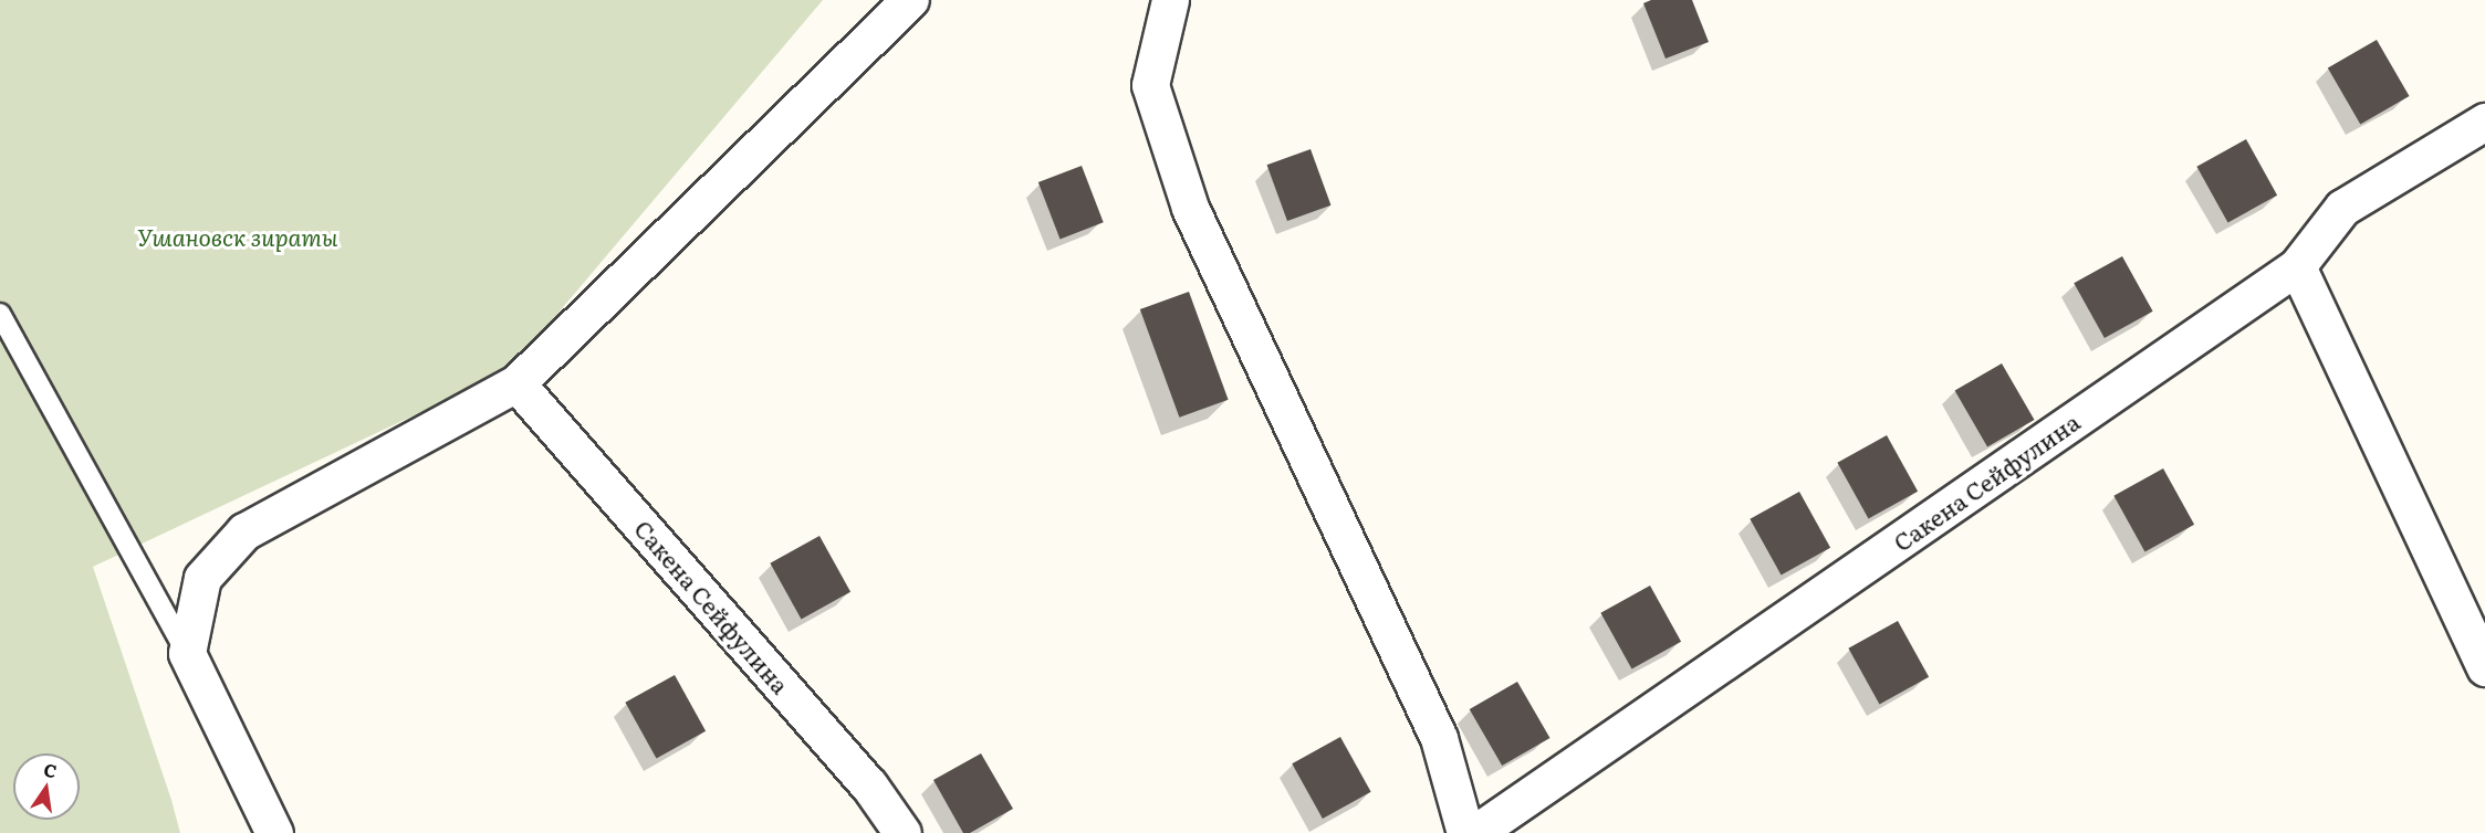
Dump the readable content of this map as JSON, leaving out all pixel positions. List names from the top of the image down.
{
  "streets": {
    "street": ["Сакена Сейфулина"]
  },
  "parks": ["Ушановск зираты"],
  "north": "top"
}
